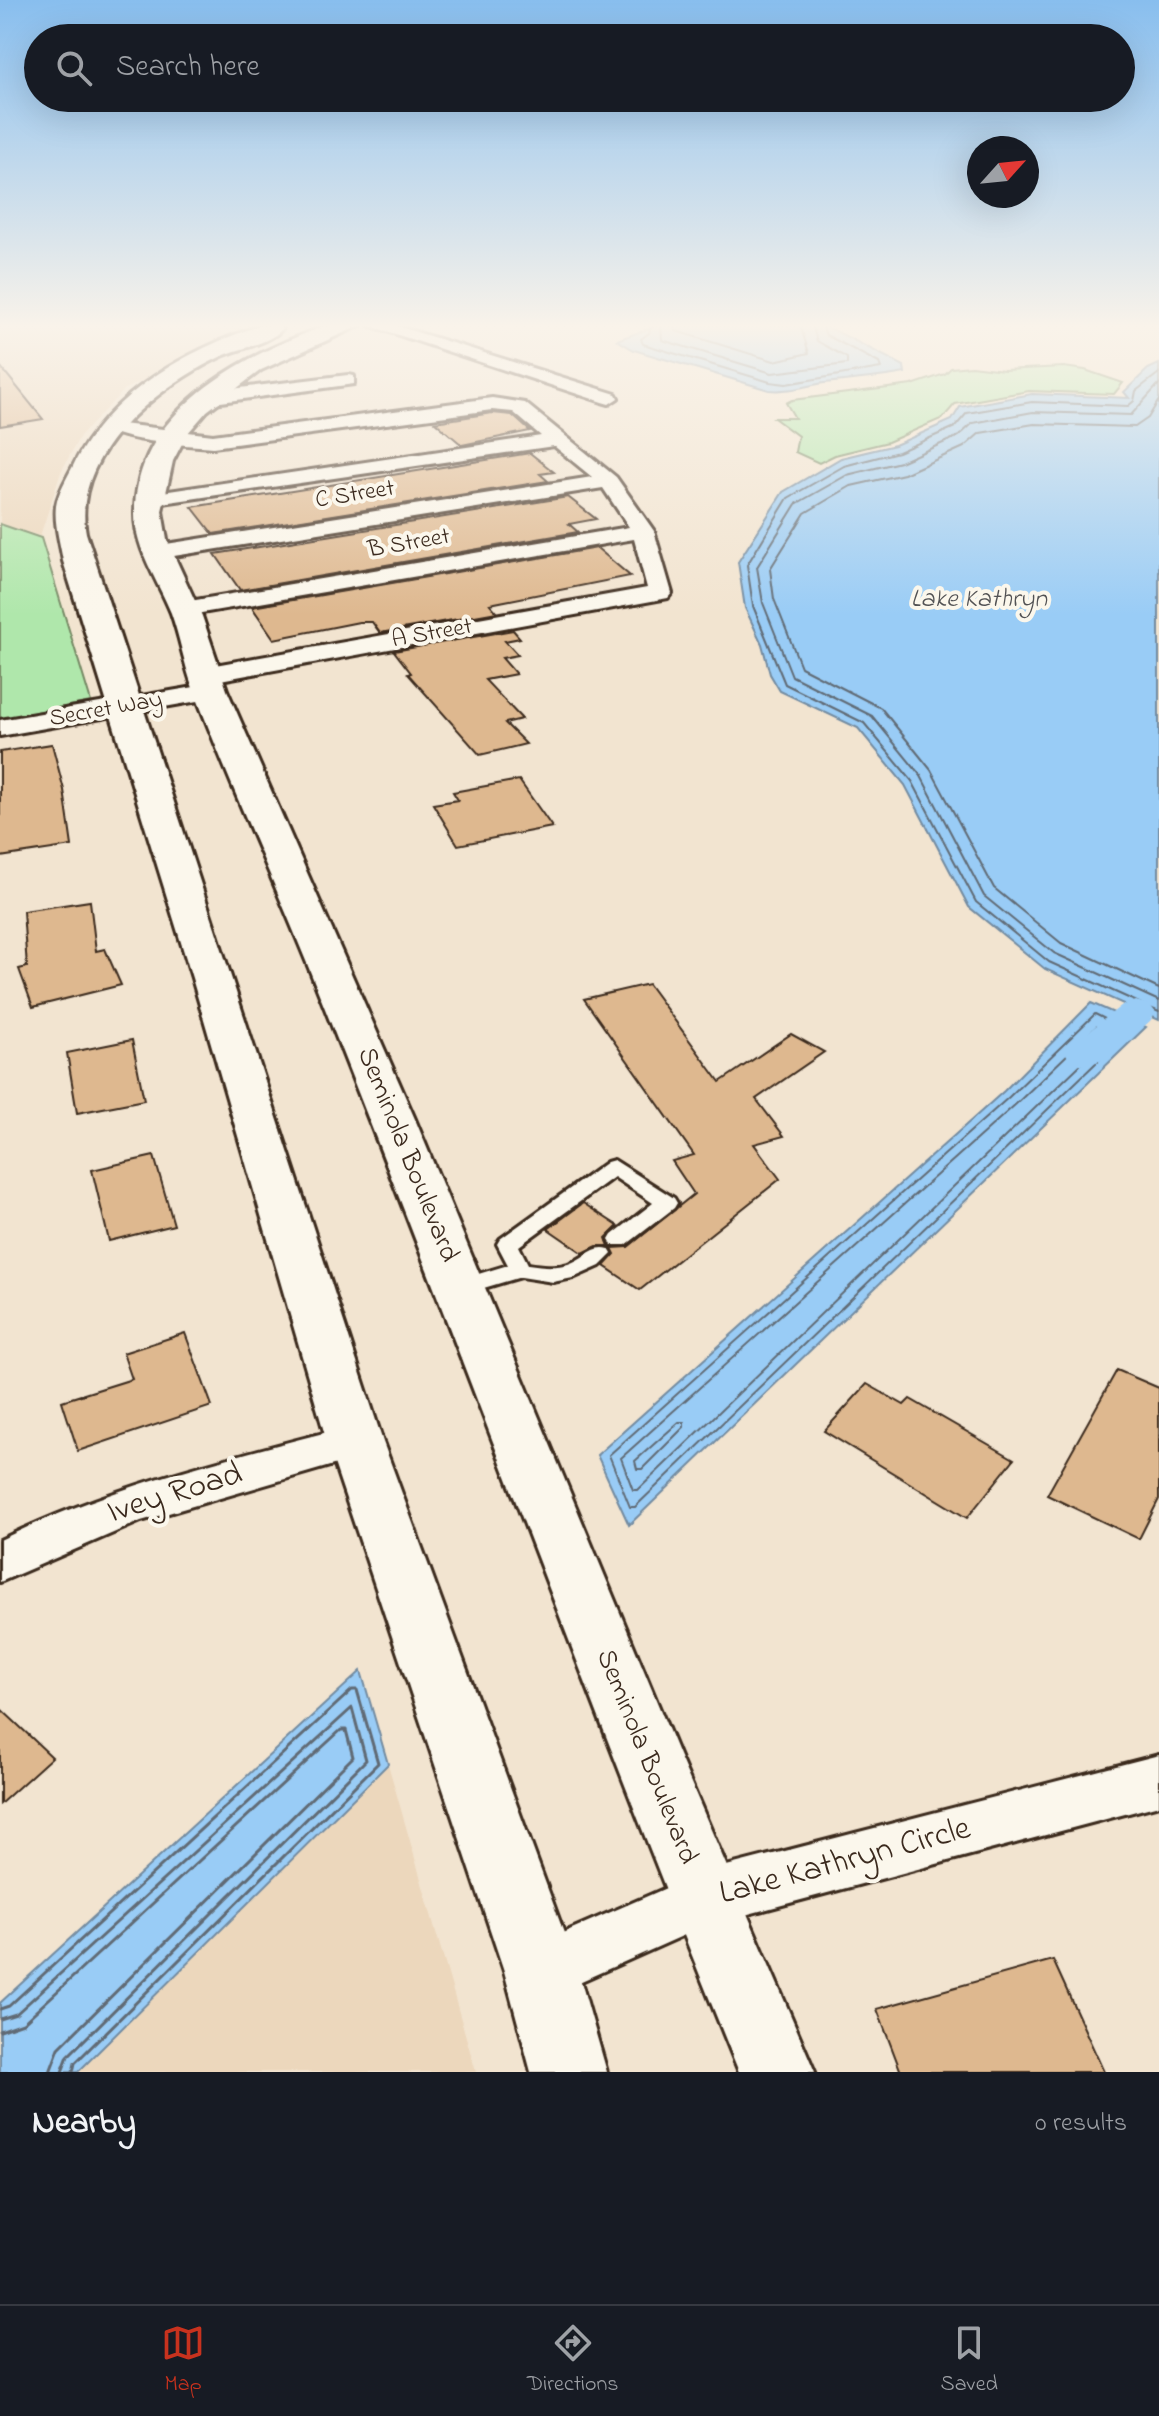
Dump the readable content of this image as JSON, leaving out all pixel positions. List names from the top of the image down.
{
  "streets": {
    "main road": ["Seminola Boulevard"],
    "street": [
      "C Street",
      "B Street",
      "A Street",
      "Secret Way",
      "Ivey Road",
      "Lake Kathryn Circle"
    ]
  },
  "crossings": [
    ["C Street", "Seminola Boulevard"],
    ["B Street", "A Street"],
    ["B Street", "Seminola Boulevard"],
    ["A Street", "Secret Way"],
    ["A Street", "Seminola Boulevard"],
    ["Secret Way", "Seminola Boulevard"],
    ["Seminola Boulevard", "Lake Kathryn Circle"]
  ],
  "water": ["Lake Kathryn"],
  "north": "top right",
  "page": {
    "search": "Search here",
    "heading": ["Nearby", "0 results"],
    "nav": ["Map", "Directions", "Saved"]
  }
}
